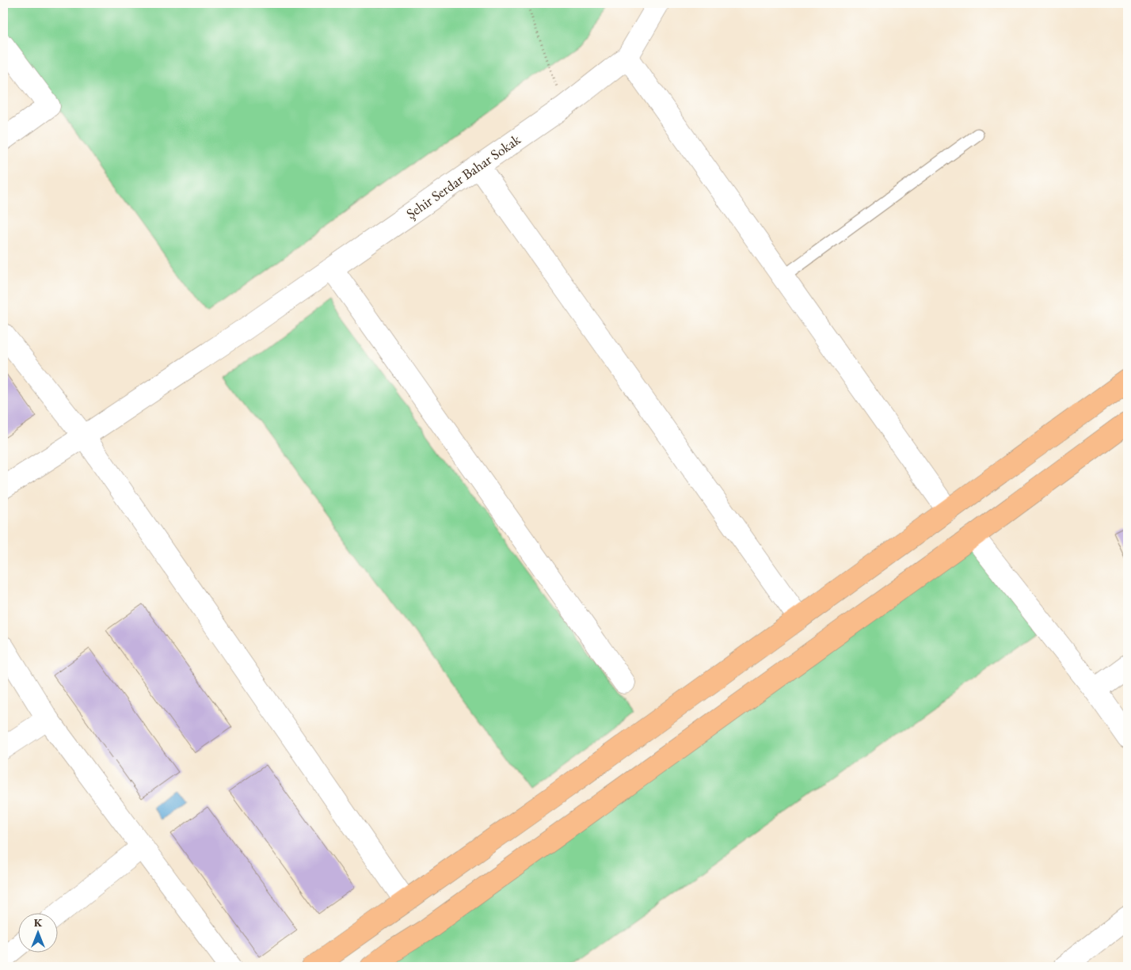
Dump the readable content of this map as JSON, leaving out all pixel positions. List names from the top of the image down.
{
  "streets": {
    "street": ["Şehir Serdar Bahar Sokak"]
  },
  "north": "top"
}
